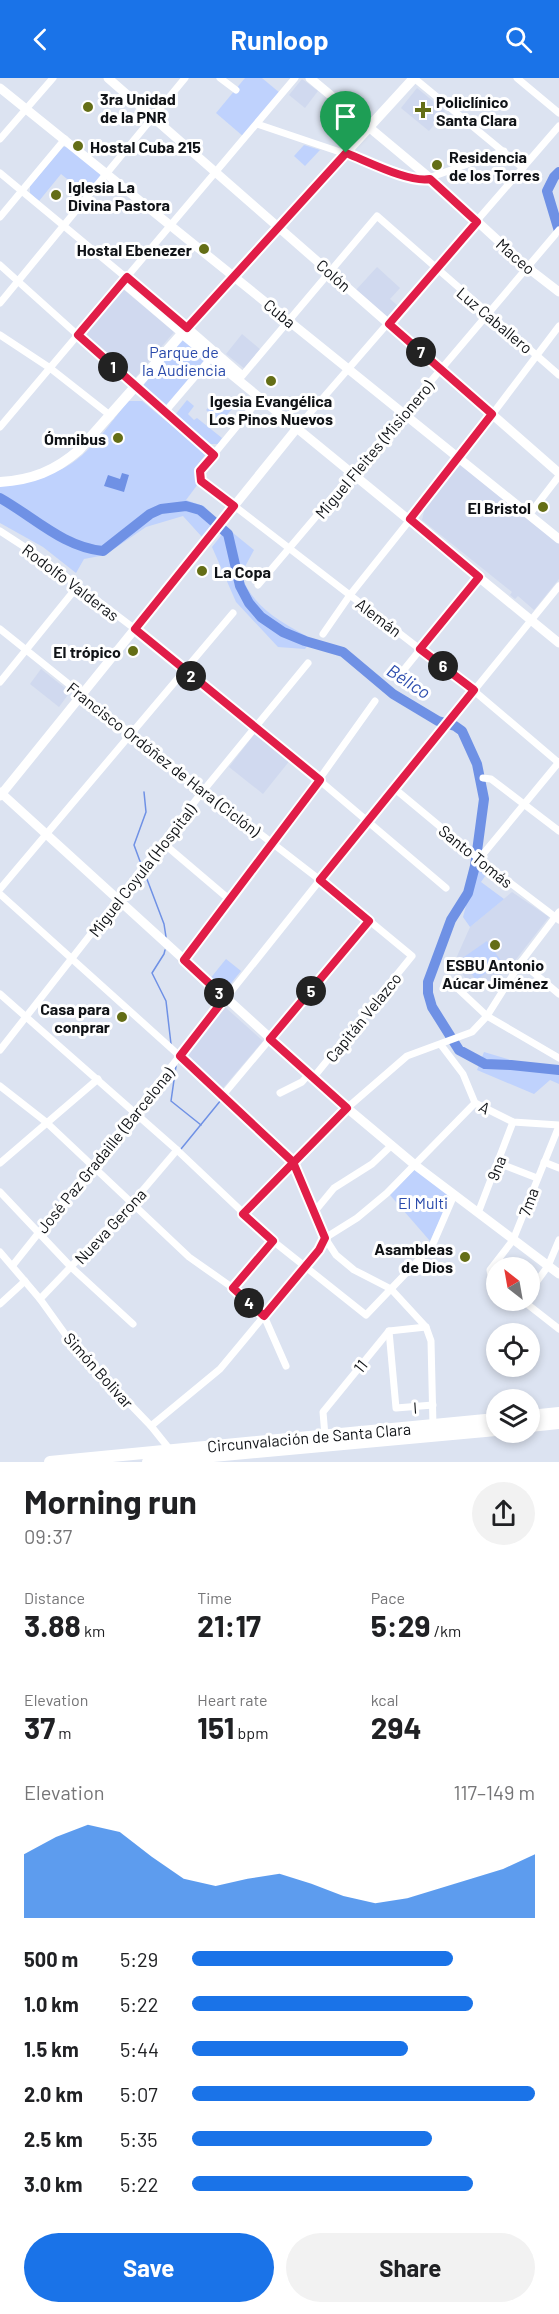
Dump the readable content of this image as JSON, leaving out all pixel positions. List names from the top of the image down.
{
  "streets": {
    "highway": ["Circunvalación de Santa Clara"],
    "street": [
      "Maceo",
      "Colón",
      "Cuba",
      "Luz Caballero",
      "Miguel Fleites (Misionero)",
      "Rodolfo Valderas",
      "Alemán",
      "Francisco Ordóñez de Hara (Ciclón)",
      "Santo Tomás",
      "Miguel Coyula (Hospital)",
      "Capitán Velazco",
      "A",
      "José Paz Gradaille (Barcelona)",
      "9na",
      "7ma",
      "Nueva Gerona",
      "11",
      "Simón Bolivar",
      "I"
    ]
  },
  "crossings": [
    ["Maceo", "Miguel Fleites (Misionero)"],
    ["Colón", "Luz Caballero"],
    ["Colón", "Miguel Fleites (Misionero)"],
    ["Cuba", "Miguel Fleites (Misionero)"],
    ["Luz Caballero", "Miguel Fleites (Misionero)"],
    ["Miguel Fleites (Misionero)", "Alemán"],
    ["Rodolfo Valderas", "Miguel Coyula (Hospital)"],
    ["Rodolfo Valderas", "José Paz Gradaille (Barcelona)"],
    ["Alemán", "José Paz Gradaille (Barcelona)"],
    ["Francisco Ordóñez de Hara (Ciclón)", "Miguel Coyula (Hospital)"],
    ["Francisco Ordóñez de Hara (Ciclón)", "Capitán Velazco"],
    ["Francisco Ordóñez de Hara (Ciclón)", "José Paz Gradaille (Barcelona)"],
    ["Santo Tomás", "José Paz Gradaille (Barcelona)"],
    ["A", "9na"],
    ["A", "7ma"],
    ["José Paz Gradaille (Barcelona)", "Simón Bolivar"],
    ["Nueva Gerona", "Simón Bolivar"],
    ["11", "I"],
    ["11", "Circunvalación de Santa Clara"],
    ["Simón Bolivar", "Circunvalación de Santa Clara"]
  ],
  "water": ["Bélico"],
  "parks": ["Parque de la Audiencia", "El Multi"],
  "places": {
    "other": [
      "3ra Unidad de la PNR",
      "Hostal Cuba 215",
      "Residencia de los Torres",
      "Iglesia La Divina Pastora",
      "Hostal Ebenezer",
      "Igesia Evangélica Los Pinos Nuevos",
      "Ómnibus",
      "El Bristol",
      "La Copa",
      "El trópico",
      "ESBU Antonio Aúcar Jiménez",
      "Casa para conprar",
      "Asambleas de Dios"
    ],
    "health": ["Policlínico Santa Clara"]
  },
  "north": "top left",
  "page": {
    "header": "Runloop",
    "pins": [
      "7",
      "1",
      "6",
      "2",
      "5",
      "3",
      "4"
    ],
    "heading": ["Morning run", "09:37"],
    "stats": [
      ["Distance", "3.88 km"],
      ["Time", "21:17"],
      ["Pace", "5:29 /km"],
      ["Elevation", "37 m"],
      ["Heart rate", "151 bpm"],
      ["kcal", "294"]
    ],
    "chart": ["Elevation", "117–149 m"],
    "list": [
      {
        "name": "500 m",
        "note": "5:29"
      },
      {
        "name": "1.0 km",
        "note": "5:22"
      },
      {
        "name": "1.5 km",
        "note": "5:44"
      },
      {
        "name": "2.0 km",
        "note": "5:07"
      },
      {
        "name": "2.5 km",
        "note": "5:35"
      },
      {
        "name": "3.0 km",
        "note": "5:22"
      }
    ],
    "buttons": ["Save", "Share"]
  }
}
